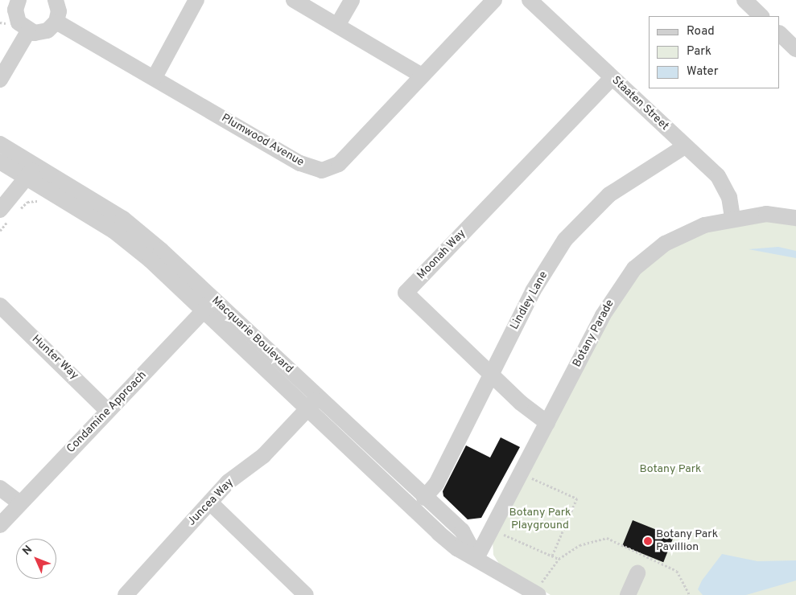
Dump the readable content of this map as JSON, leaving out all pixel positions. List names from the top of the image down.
{
  "streets": {
    "street": [
      "Staaten Street",
      "Plumwood Avenue",
      "Moonah Way",
      "Lindley Lane",
      "Botany Parade",
      "Macquarie Boulevard",
      "Hunter Way",
      "Condamine Approach",
      "Juncea Way"
    ]
  },
  "crossings": [
    ["Staaten Street", "Moonah Way"],
    ["Staaten Street", "Lindley Lane"],
    ["Staaten Street", "Botany Parade"],
    ["Moonah Way", "Lindley Lane"],
    ["Moonah Way", "Botany Parade"],
    ["Lindley Lane", "Macquarie Boulevard"],
    ["Botany Parade", "Macquarie Boulevard"],
    ["Macquarie Boulevard", "Condamine Approach"],
    ["Macquarie Boulevard", "Juncea Way"],
    ["Hunter Way", "Condamine Approach"]
  ],
  "parks": ["Botany Park", "Botany Park Playground"],
  "places": ["Botany Park Pavillion"],
  "legend": ["Road", "Park", "Water"],
  "north": "top left"
}
